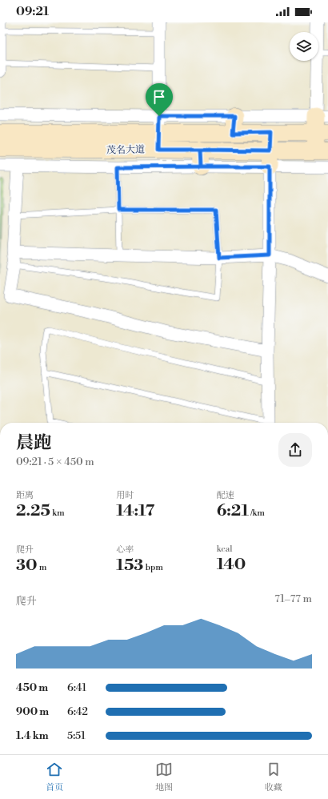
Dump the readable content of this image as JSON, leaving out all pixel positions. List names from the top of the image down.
{
  "streets": {
    "main road": ["茂名大道"]
  },
  "page": {
    "status": "09:21",
    "heading": ["晨跑", "09:21 · 5 × 450 m"],
    "stats": [
      ["距离", "2.25 km"],
      ["用时", "14:17"],
      ["配速", "6:21 /km"],
      ["爬升", "30 m"],
      ["心率", "153 bpm"],
      ["kcal", "140"]
    ],
    "chart": ["爬升", "71–77 m"],
    "list": [
      {
        "name": "450 m",
        "note": "6:41"
      },
      {
        "name": "900 m",
        "note": "6:42"
      },
      {
        "name": "1.4 km",
        "note": "5:51"
      }
    ],
    "tabs": ["首页", "地图", "收藏"]
  }
}
